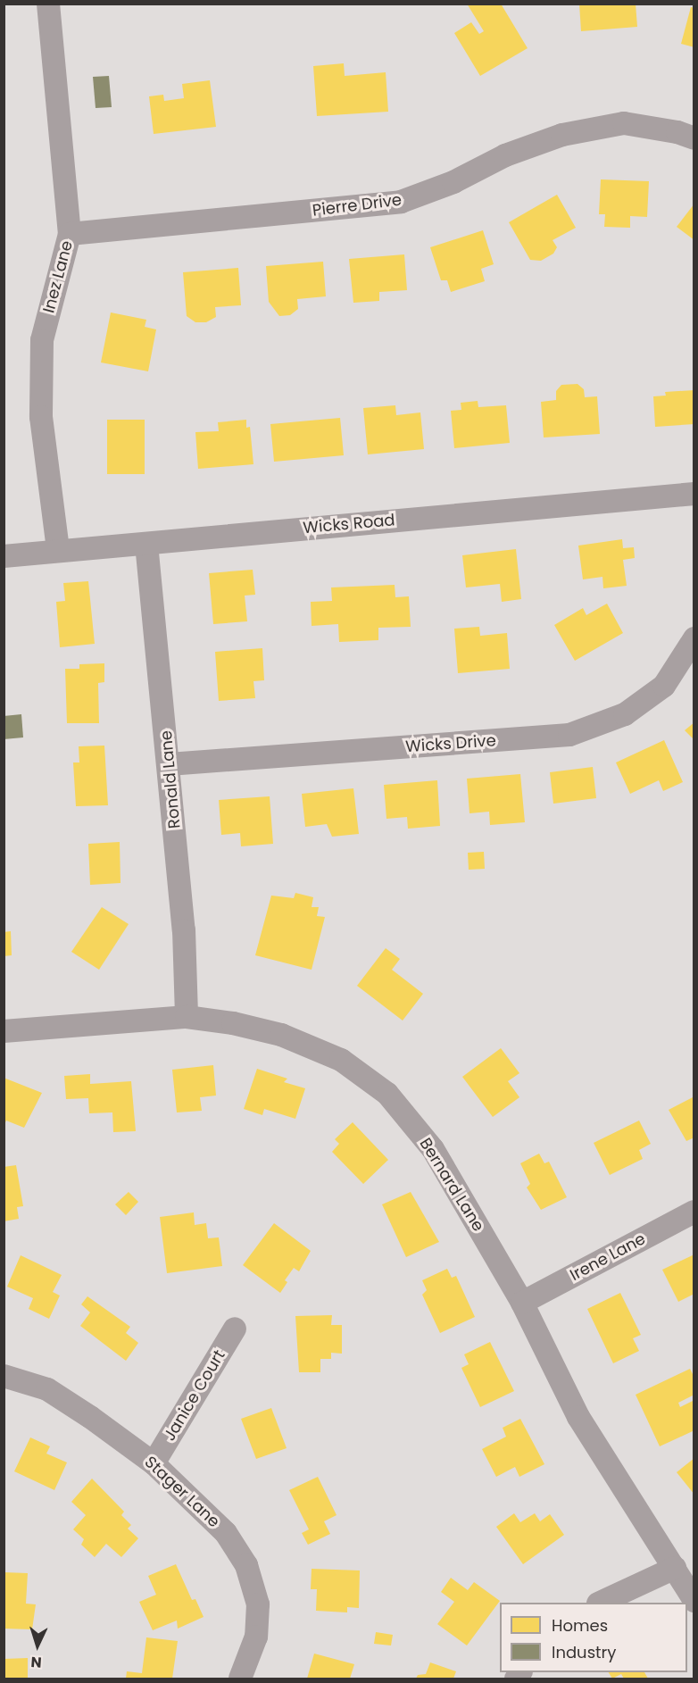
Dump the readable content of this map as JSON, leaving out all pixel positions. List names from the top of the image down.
{
  "streets": {
    "street": [
      "Pierre Drive",
      "Inez Lane",
      "Wicks Road",
      "Wicks Drive",
      "Ronald Lane",
      "Bernard Lane",
      "Irene Lane",
      "Janice Court",
      "Stager Lane"
    ]
  },
  "crossings": [
    ["Pierre Drive", "Inez Lane"],
    ["Inez Lane", "Wicks Road"],
    ["Wicks Road", "Ronald Lane"],
    ["Wicks Drive", "Ronald Lane"],
    ["Ronald Lane", "Bernard Lane"],
    ["Bernard Lane", "Irene Lane"],
    ["Janice Court", "Stager Lane"]
  ],
  "legend": ["Homes", "Industry"],
  "north": "bottom"
}
